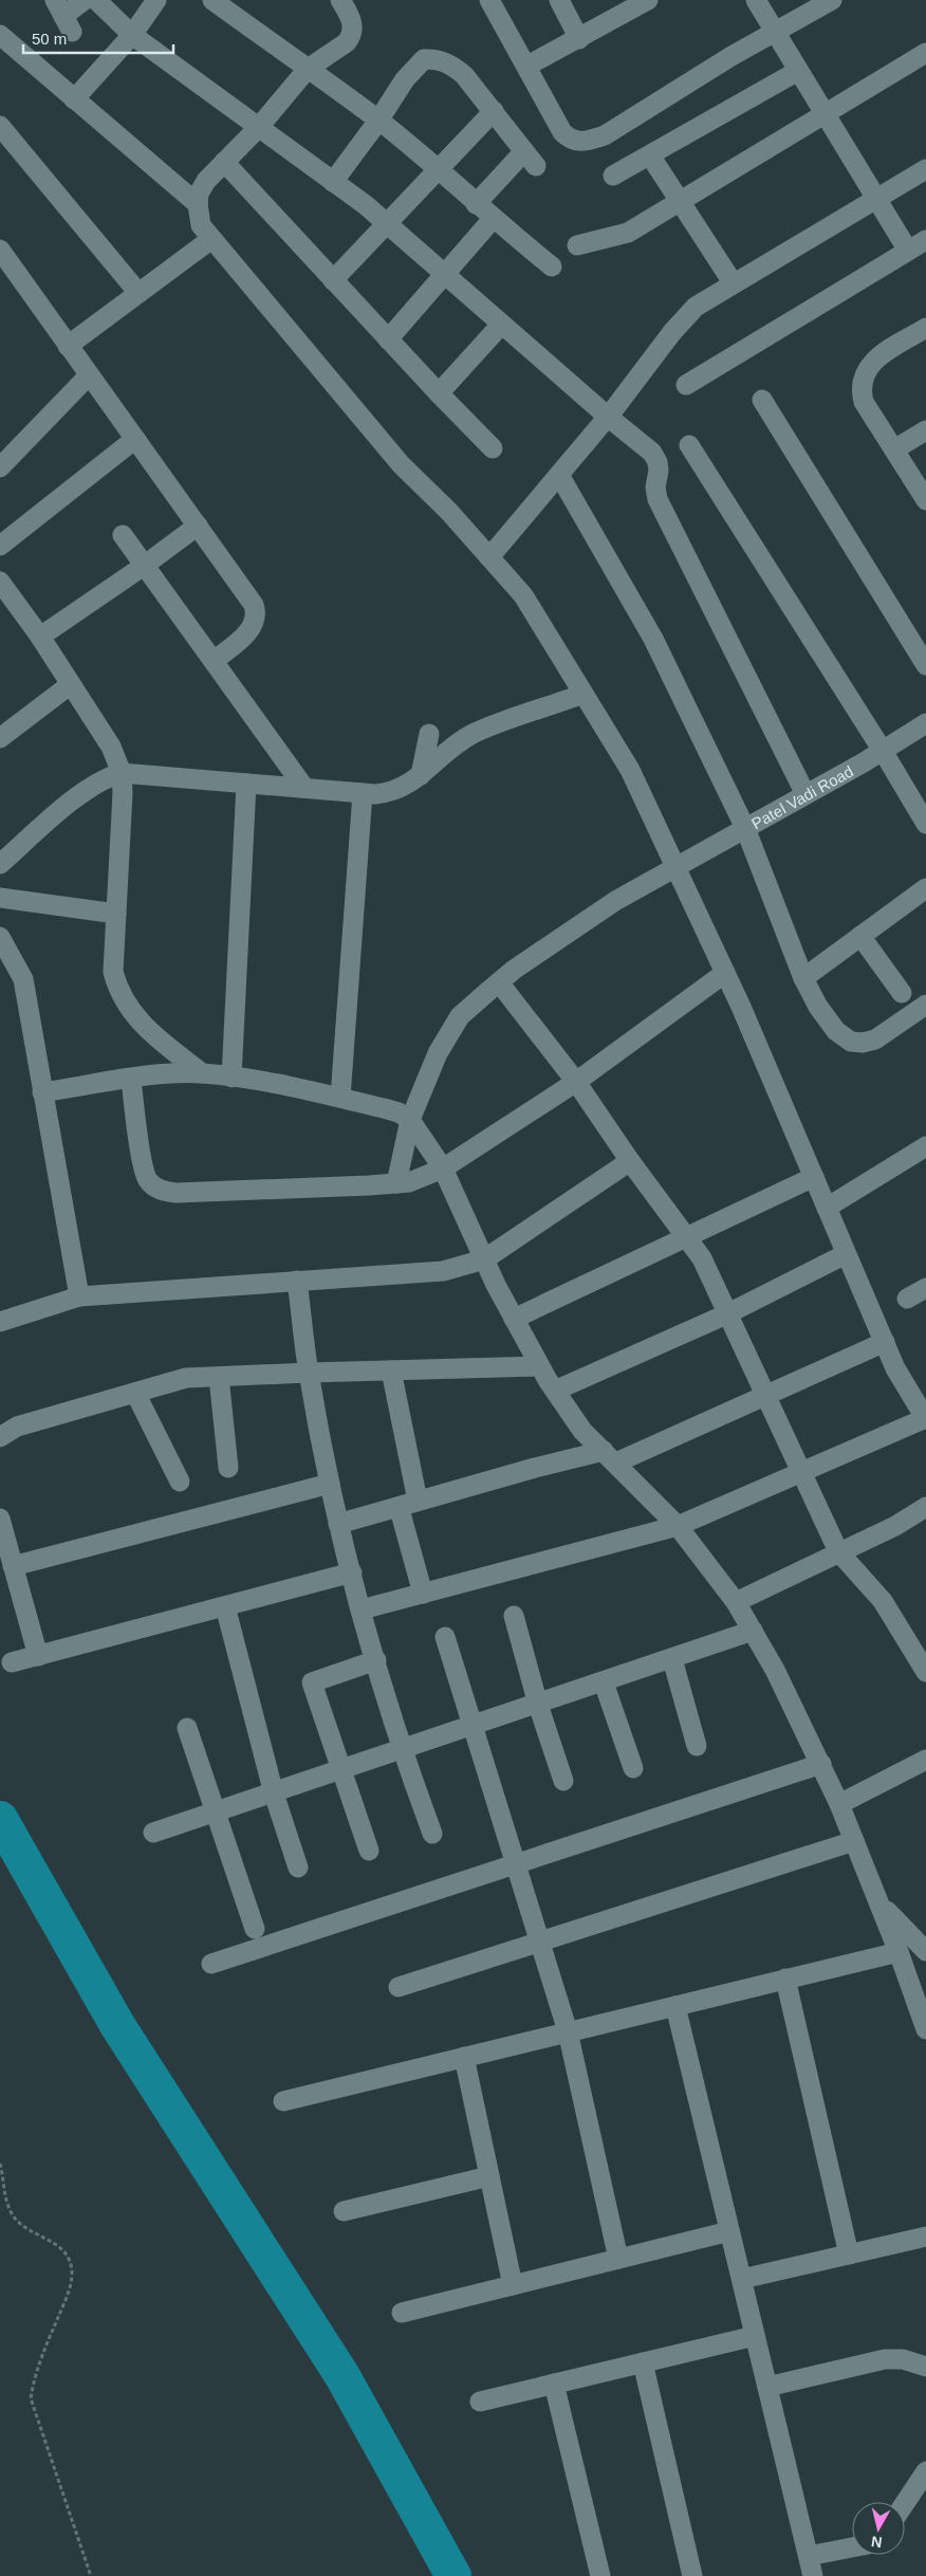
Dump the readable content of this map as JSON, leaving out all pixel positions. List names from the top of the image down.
{
  "streets": {
    "street": ["Patel Vadi Road"]
  },
  "scale_bar": "50 m",
  "north": "bottom"
}
